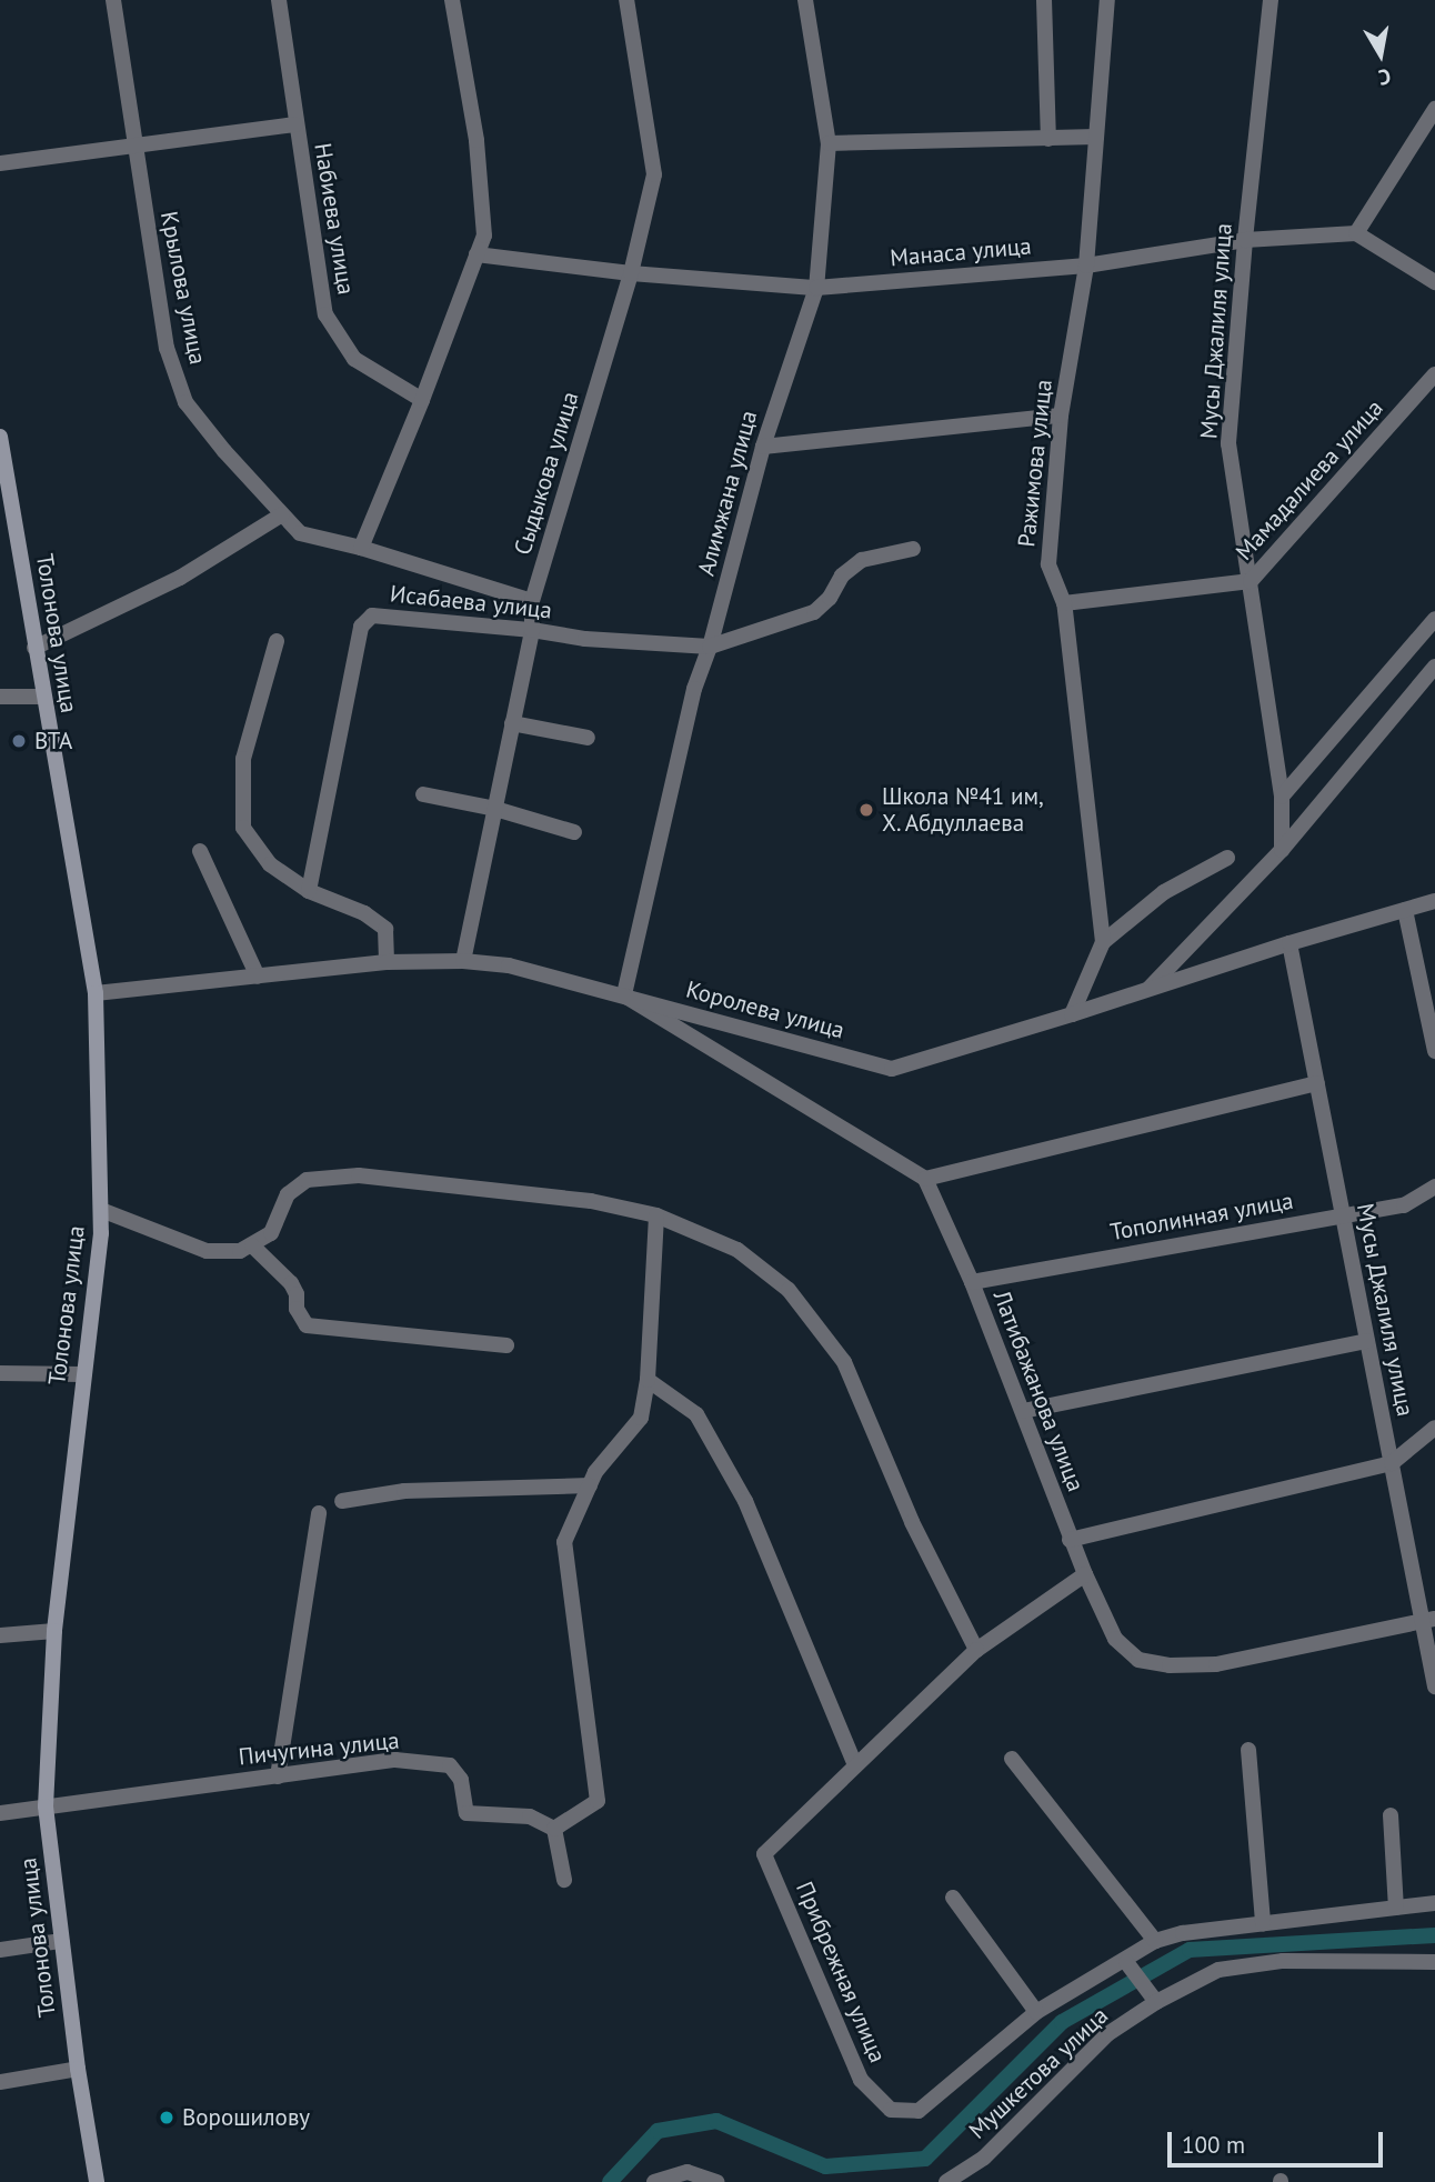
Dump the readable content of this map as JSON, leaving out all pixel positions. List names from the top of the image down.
{
  "streets": {
    "main road": ["Толонова улица"],
    "street": [
      "Набиева улица",
      "Манаса улица",
      "Крылова улица",
      "Мусы Джалиля улица",
      "Ражимова улица",
      "Сыдыкова улица",
      "Мамадалиева улица",
      "Алимжана улица",
      "Исабаева улица",
      "Королева улица",
      "Тополинная улица",
      "Латибажанова улица",
      "Пичугина улица",
      "Прибрежная улица",
      "Мушкетова улица"
    ]
  },
  "crossings": [
    ["Манаса улица", "Мусы Джалиля улица"],
    ["Манаса улица", "Ражимова улица"],
    ["Манаса улица", "Сыдыкова улица"],
    ["Манаса улица", "Алимжана улица"],
    ["Крылова улица", "Сыдыкова улица"],
    ["Мусы Джалиля улица", "Мамадалиева улица"],
    ["Мусы Джалиля улица", "Королева улица"],
    ["Мусы Джалиля улица", "Тополинная улица"],
    ["Мусы Джалиля улица", "Латибажанова улица"],
    ["Ражимова улица", "Мамадалиева улица"],
    ["Ражимова улица", "Королева улица"],
    ["Сыдыкова улица", "Исабаева улица"],
    ["Сыдыкова улица", "Королева улица"],
    ["Алимжана улица", "Исабаева улица"],
    ["Алимжана улица", "Королева улица"],
    ["Толонова улица", "Королева улица"],
    ["Толонова улица", "Пичугина улица"],
    ["Тополинная улица", "Латибажанова улица"],
    ["Латибажанова улица", "Прибрежная улица"]
  ],
  "places": ["BTA", "Школа №41 им, Х. Абдуллаева", "Ворошилову"],
  "scale_bar": "100 m",
  "north": "bottom"
}
